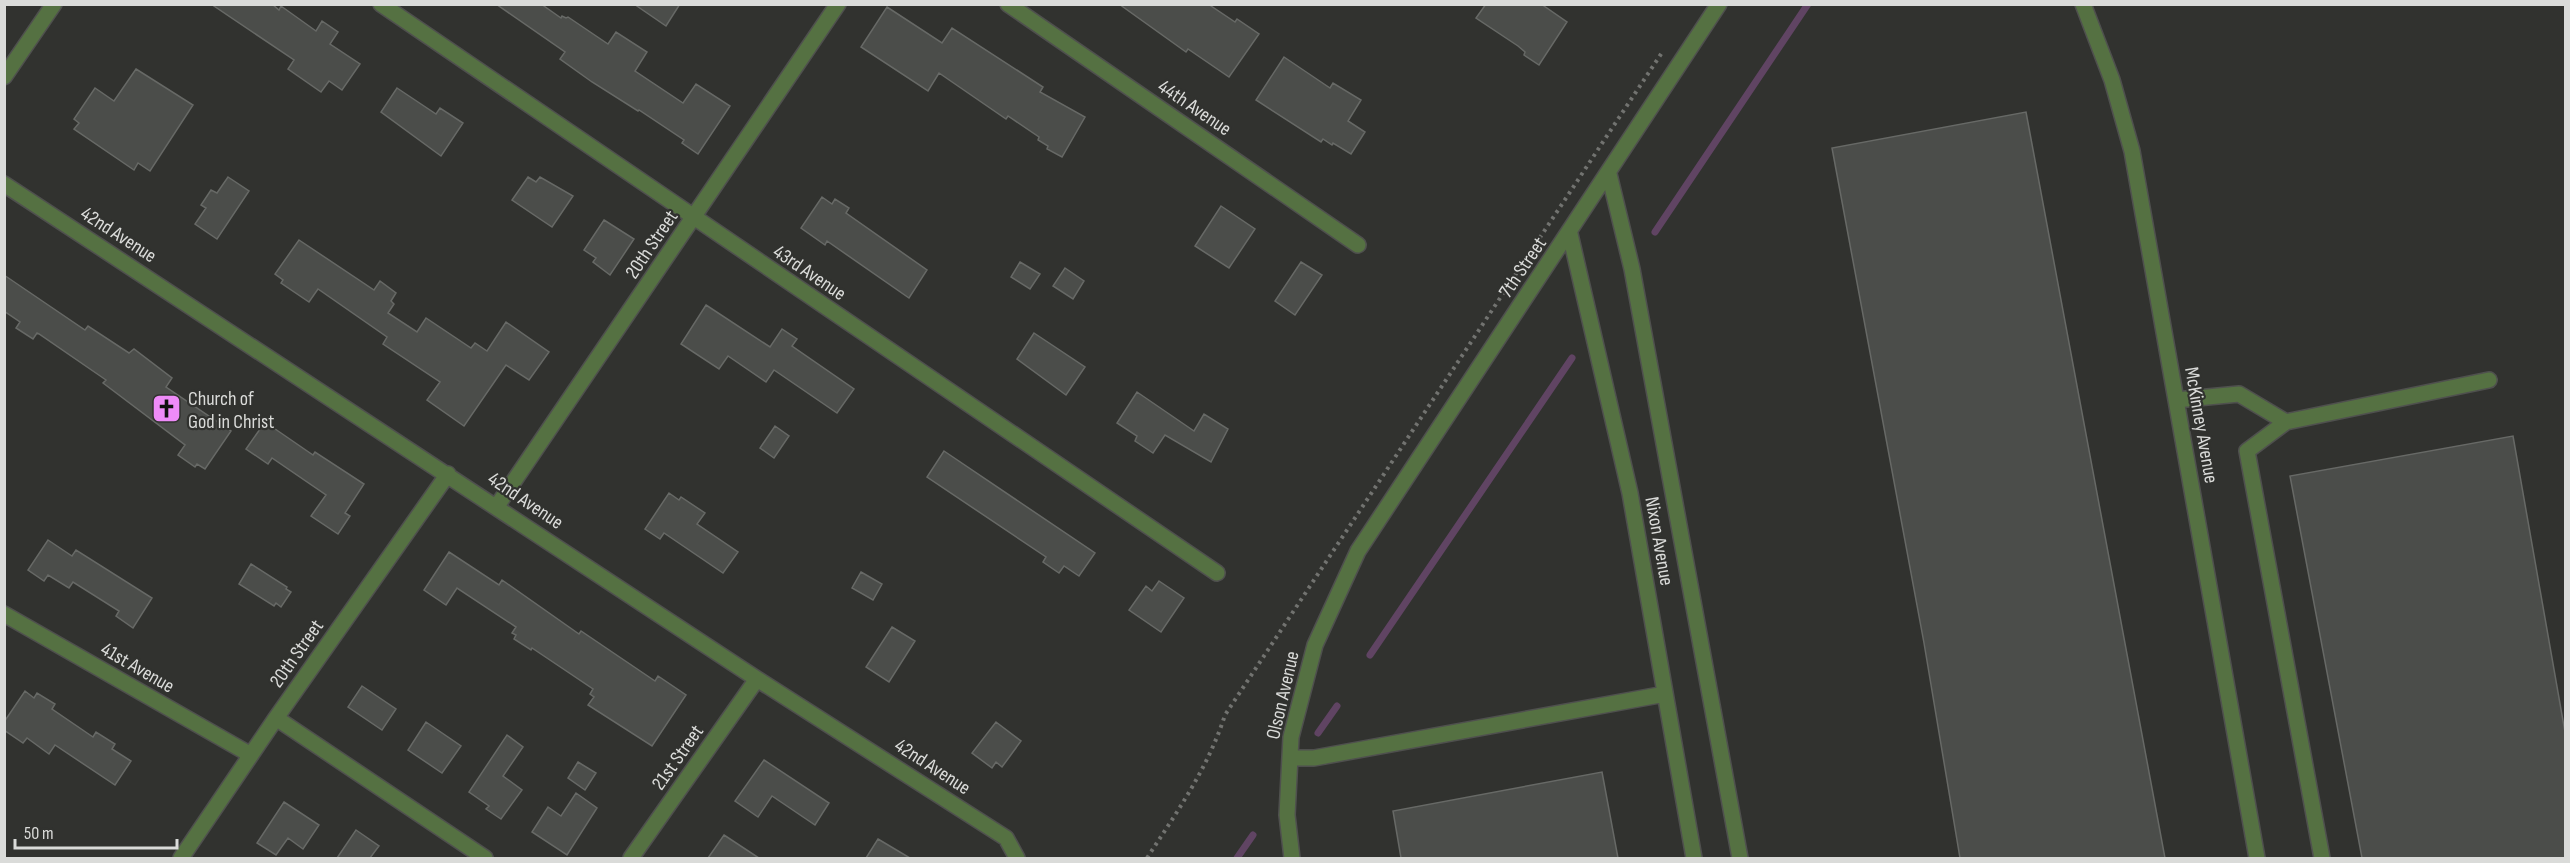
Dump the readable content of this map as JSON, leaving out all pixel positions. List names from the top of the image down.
{
  "streets": {
    "street": [
      "44th Avenue",
      "42nd Avenue",
      "20th Street",
      "7th Street",
      "43rd Avenue",
      "McKinney Avenue",
      "Nixon Avenue",
      "41st Avenue",
      "Olson Avenue",
      "21st Street"
    ]
  },
  "crossings": [
    ["42nd Avenue", "20th Street"],
    ["42nd Avenue", "21st Street"],
    ["20th Street", "43rd Avenue"],
    ["20th Street", "41st Avenue"],
    ["7th Street", "Nixon Avenue"],
    ["7th Street", "Olson Avenue"]
  ],
  "places": {
    "church": ["Church of God in Christ"]
  },
  "scale_bar": "50 m"
}
